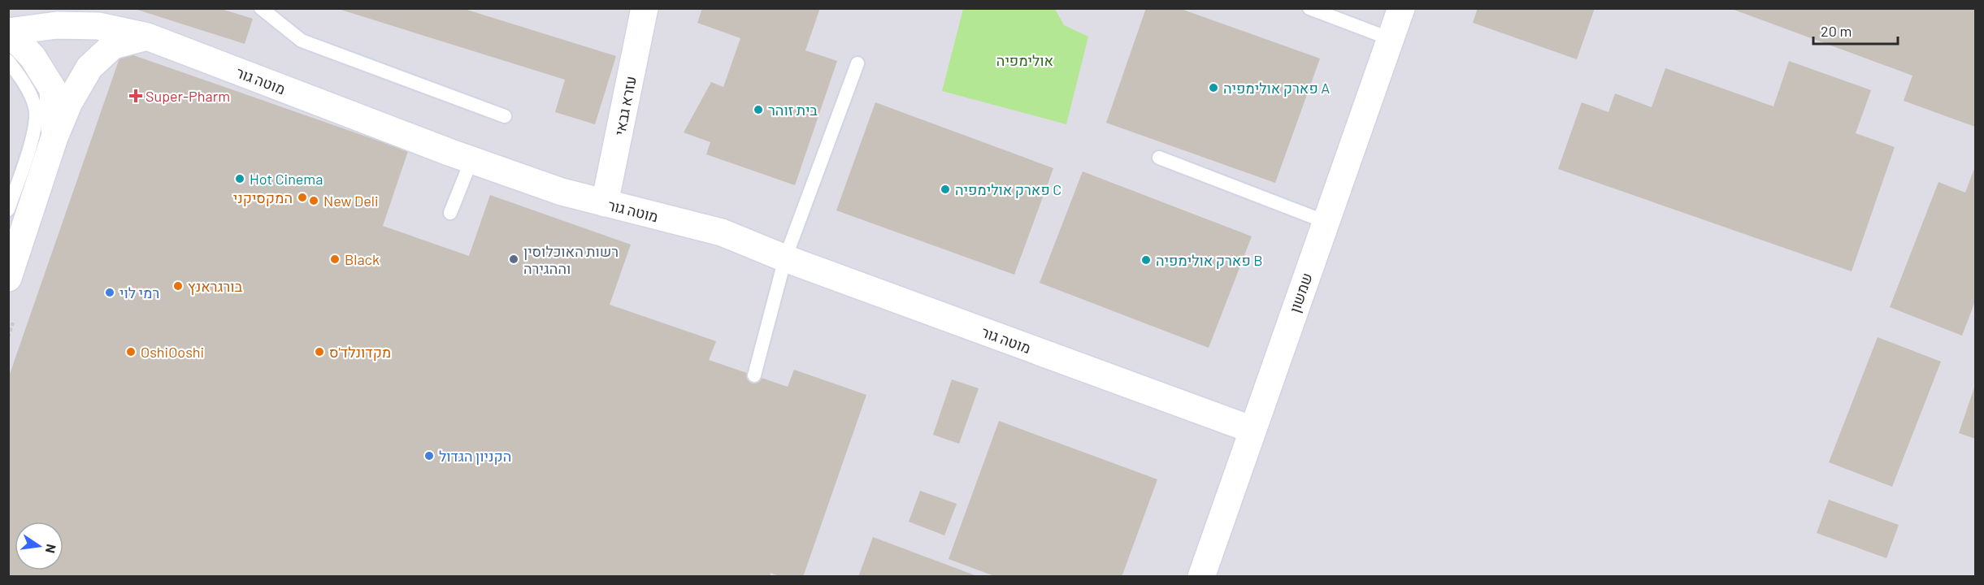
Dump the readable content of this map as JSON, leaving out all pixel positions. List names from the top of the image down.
{
  "streets": {
    "street": ["מוטה גור", "עזרא גבאי", "שמשון"]
  },
  "crossings": [
    ["מוטה גור", "עזרא גבאי"],
    ["מוטה גור", "שמשון"]
  ],
  "parks": ["אולימפיה"],
  "places": {
    "other": [
      "פארק אולימפיה A",
      "בית זוהר",
      "Hot Cinema",
      "פארק אולימפיה C",
      "המקסיקני",
      "New Deli",
      "Black",
      "רשות האוכלוסין וההגירה",
      "פארק אולימפיה B",
      "בורגראנץ",
      "רמי לוי",
      "OshiOoshi",
      "מקדונלד'ס",
      "הקניון הגדול"
    ],
    "health": ["Super-Pharm"]
  },
  "scale_bar": "20 m",
  "north": "right"
}
